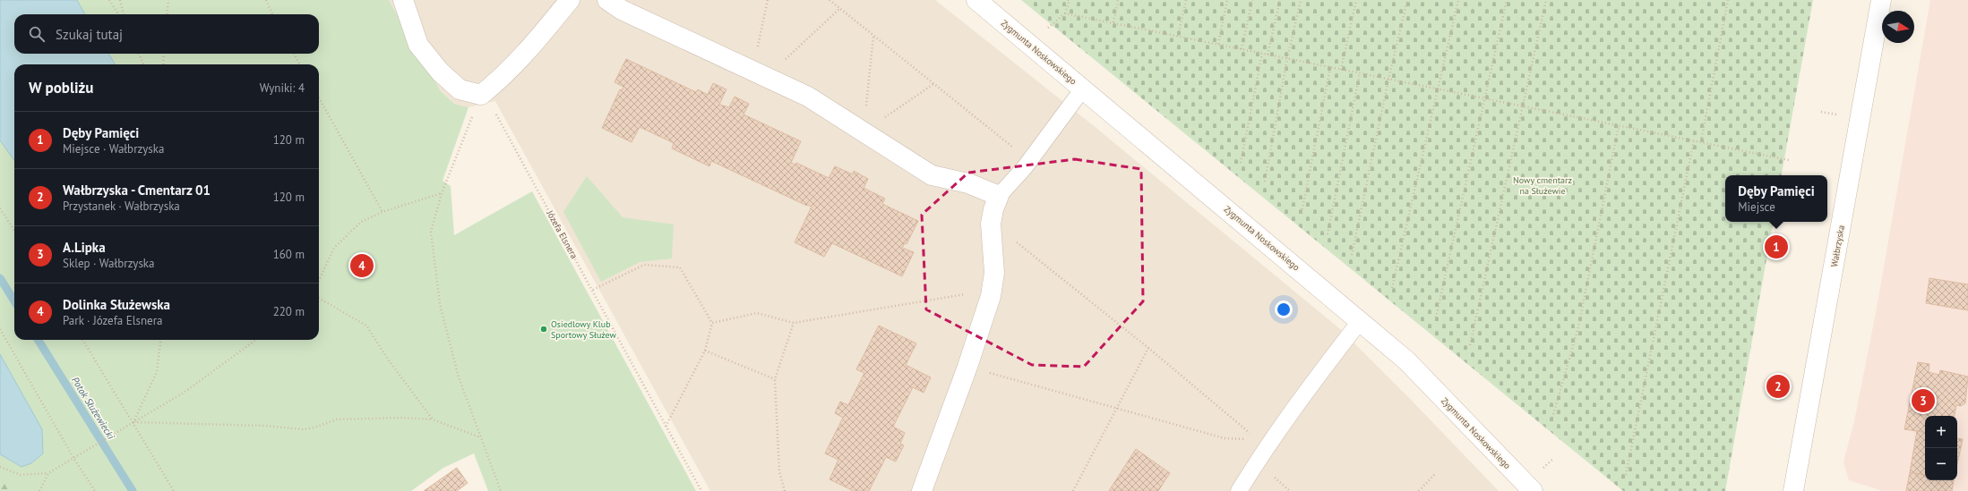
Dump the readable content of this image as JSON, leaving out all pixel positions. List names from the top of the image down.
{
  "streets": {
    "street": ["Zygmunta Noskowskiego", "Wałbrzyska"],
    "path": ["Józefa Elsnera"]
  },
  "water": ["Potok Służewiecki"],
  "parks": ["Nowy cmentarz na Służewie"],
  "places": ["Osiedlowy Klub Sportowy Służew"],
  "north": "right",
  "page": {
    "search": "Szukaj tutaj",
    "heading": ["W pobliżu", "Wyniki: 4"],
    "list": [
      {
        "mark": "1",
        "name": "Dęby Pamięci",
        "note": "Miejsce · Wałbrzyska",
        "value": "120 m"
      },
      {
        "mark": "2",
        "name": "Wałbrzyska - Cmentarz 01",
        "note": "Przystanek · Wałbrzyska",
        "value": "120 m"
      },
      {
        "mark": "3",
        "name": "A.Lipka",
        "note": "Sklep · Wałbrzyska",
        "value": "160 m"
      },
      {
        "mark": "4",
        "name": "Dolinka Służewska",
        "note": "Park · Józefa Elsnera",
        "value": "220 m"
      }
    ],
    "popup": ["Dęby Pamięci", "Miejsce"],
    "pins": [
      "1",
      "4",
      "2",
      "3"
    ],
    "map_buttons": ["+", "−"]
  }
}
